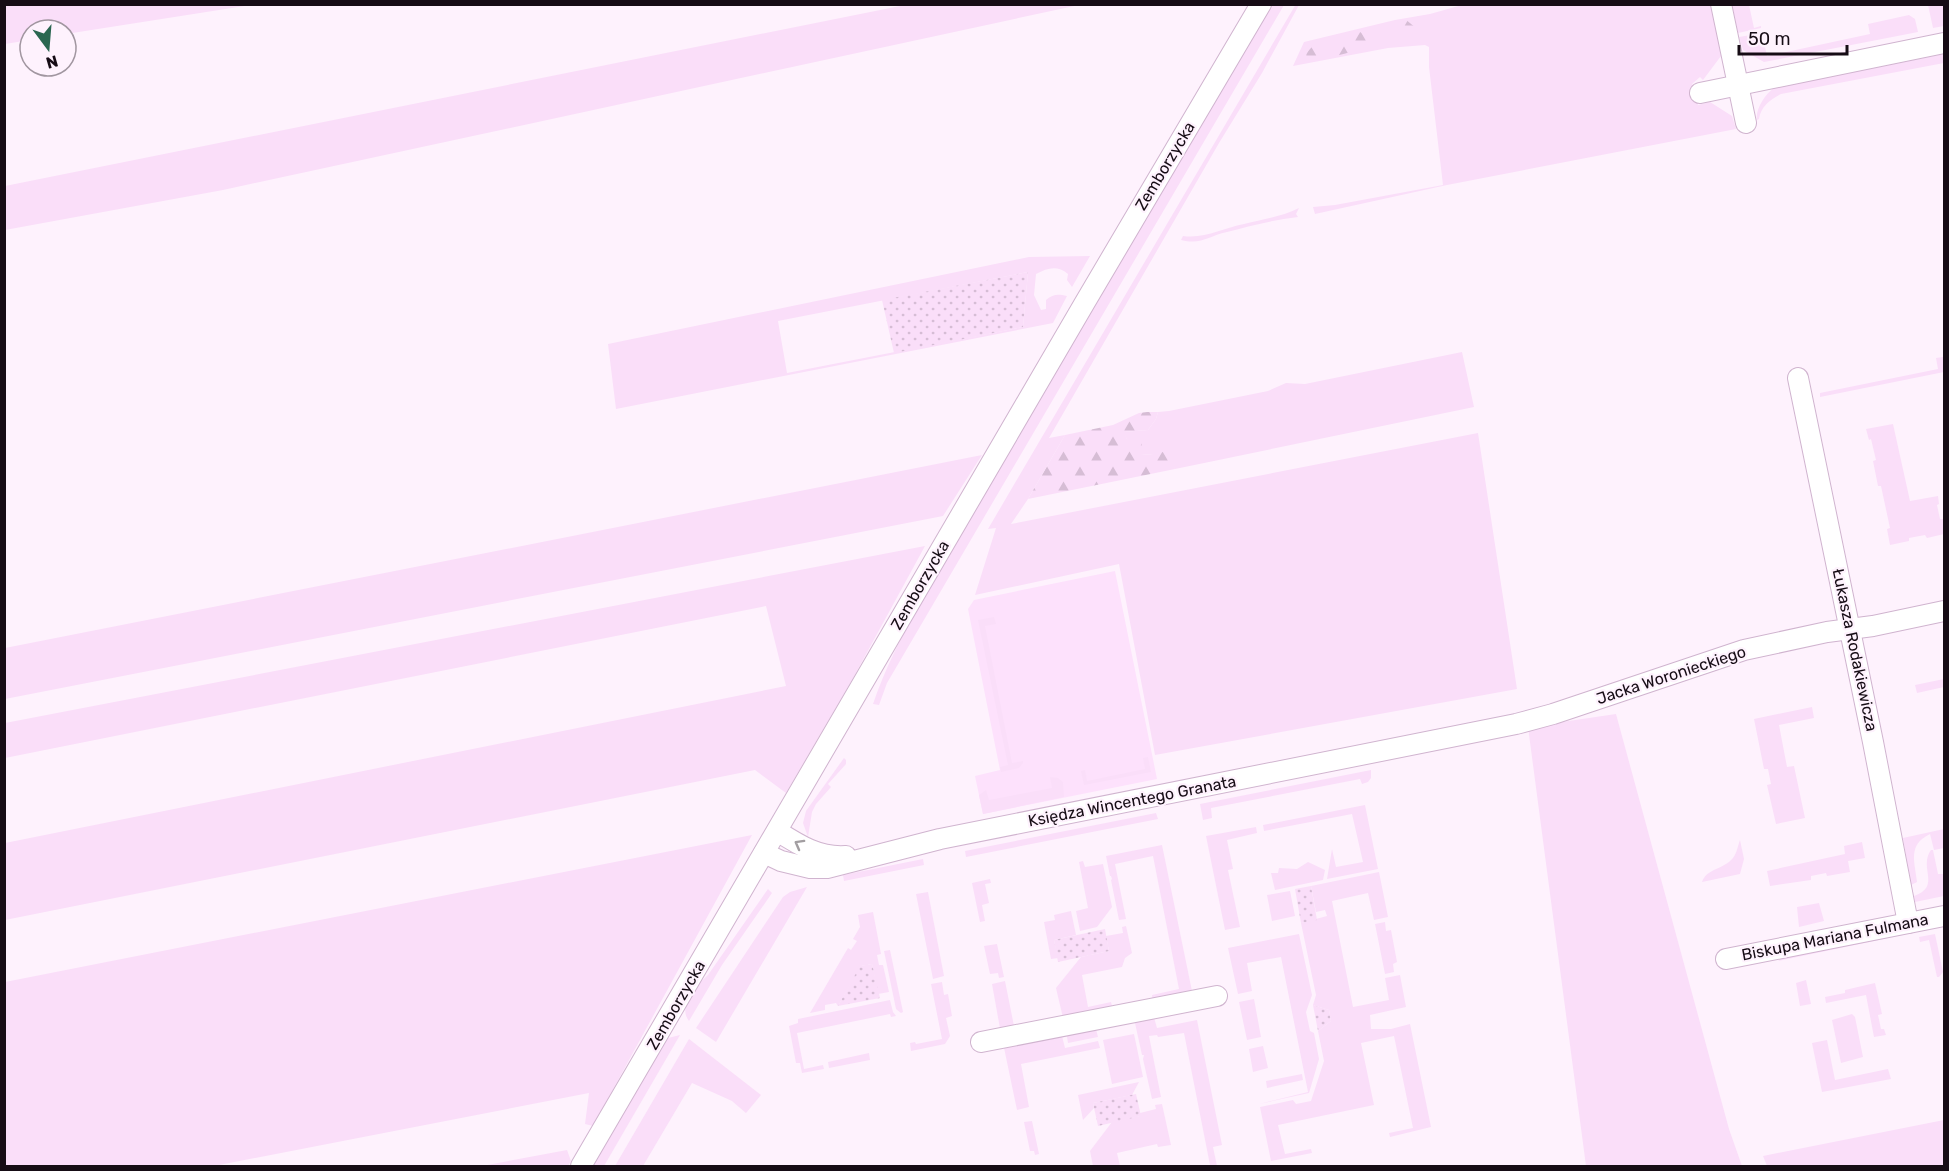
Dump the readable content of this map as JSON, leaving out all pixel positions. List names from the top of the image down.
{
  "streets": {
    "street": [
      "Zemborzycka",
      "Łukasza Rodakiewicza",
      "Jacka Woronieckiego",
      "Księdza Wincentego Granata",
      "Biskupa Mariana Fulmana"
    ]
  },
  "crossings": [
    ["Zemborzycka", "Księdza Wincentego Granata"],
    ["Łukasza Rodakiewicza", "Jacka Woronieckiego"],
    ["Łukasza Rodakiewicza", "Biskupa Mariana Fulmana"],
    ["Jacka Woronieckiego", "Księdza Wincentego Granata"]
  ],
  "scale_bar": "50 m",
  "north": "bottom"
}
